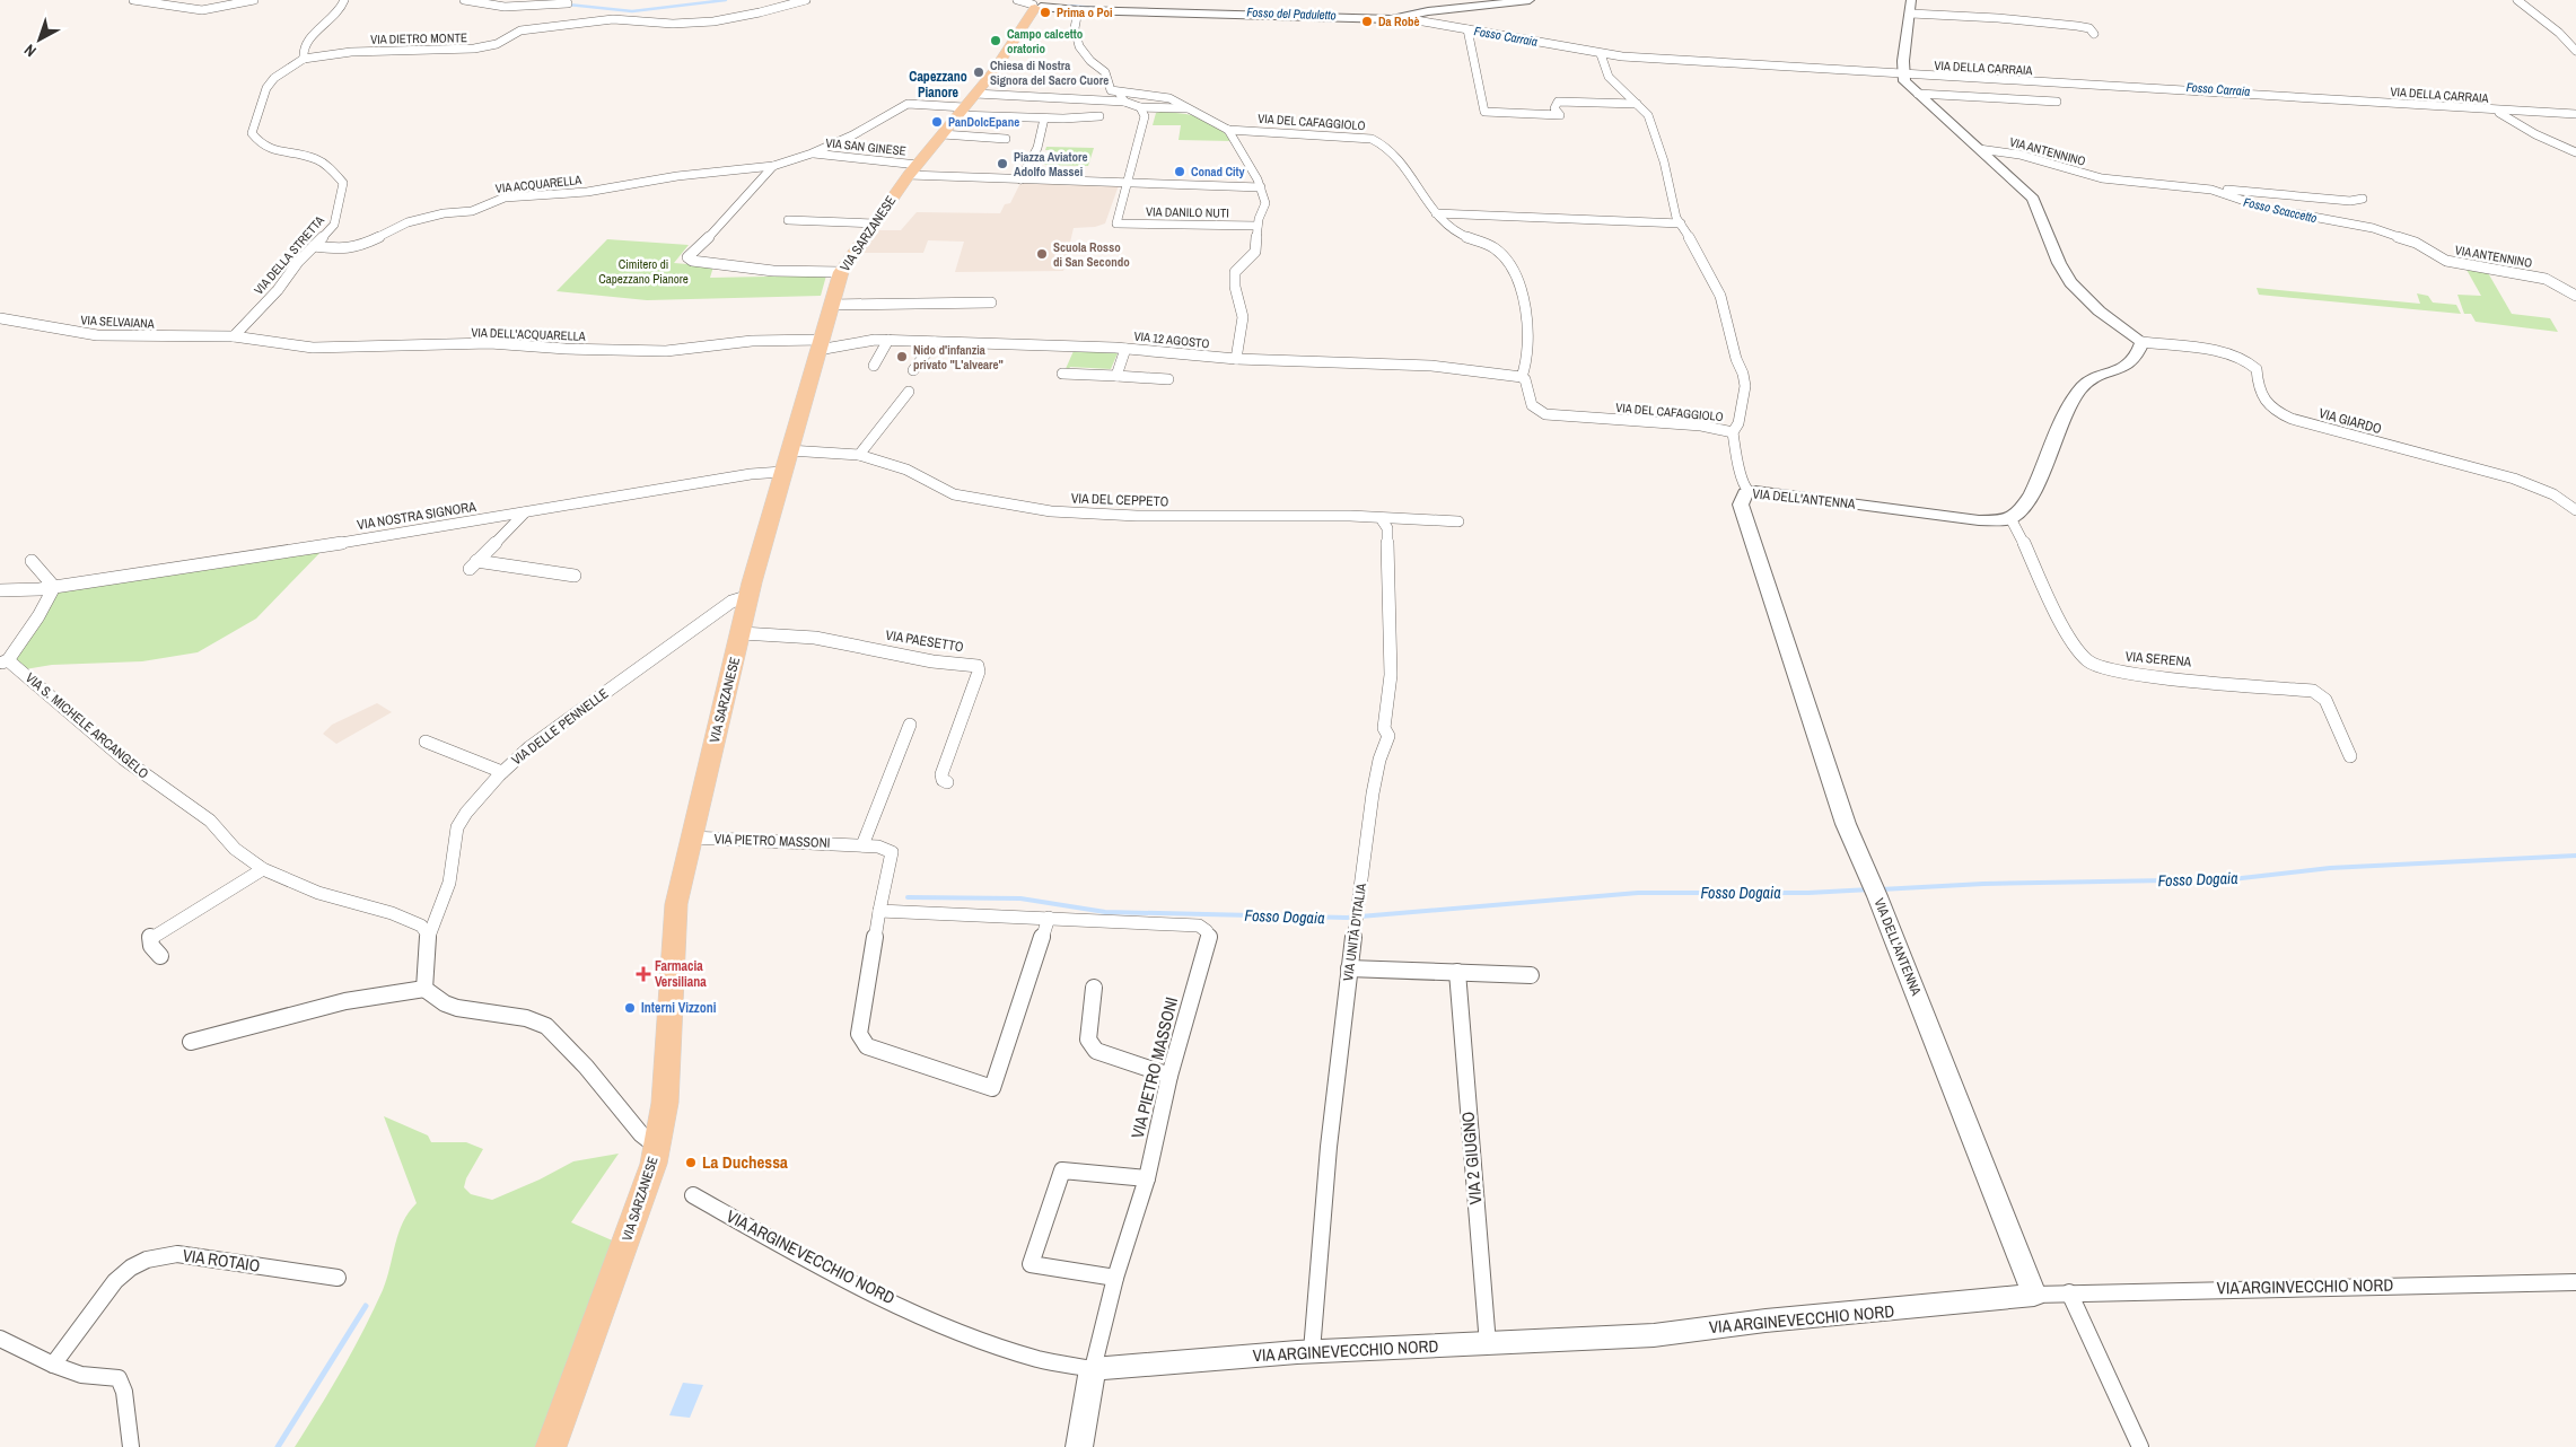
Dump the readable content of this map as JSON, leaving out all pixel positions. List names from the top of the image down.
{
  "streets": {
    "main road": ["VIA SARZANESE"],
    "street": [
      "VIA DIETRO MONTE",
      "VIA DELLA CARRAIA",
      "VIA DEL CAFAGGIOLO",
      "VIA SAN GINESE",
      "VIA ANTENNINO",
      "VIA ACQUARELLA",
      "VIA DANILO NUTI",
      "VIA DELLA STRETTA",
      "VIA SELVAIANA",
      "VIA DELL'ACQUARELLA",
      "VIA 12 AGOSTO",
      "VIA GIARDO",
      "VIA DELL'ANTENNA",
      "VIA DEL CEPPETO",
      "VIA NOSTRA SIGNORA",
      "VIA PAESETTO",
      "VIA SERENA",
      "VIA S. MICHELE ARCANGELO",
      "VIA DELLE PENNELLE",
      "VIA PIETRO MASSONI",
      "VIA UNITÀ D'ITALIA",
      "VIA 2 GIUGNO",
      "VIA ARGINEVECCHIO NORD",
      "VIA ROTAIO",
      "VIA ARGINVECCHIO NORD"
    ]
  },
  "crossings": [
    ["VIA DIETRO MONTE", "VIA DELLA STRETTA"],
    ["VIA DEL CAFAGGIOLO", "VIA 12 AGOSTO"],
    ["VIA SAN GINESE", "VIA ACQUARELLA"],
    ["VIA SAN GINESE", "VIA DANILO NUTI"],
    ["VIA SAN GINESE", "VIA SARZANESE"],
    ["VIA ACQUARELLA", "VIA SARZANESE"],
    ["VIA ACQUARELLA", "VIA DELLA STRETTA"],
    ["VIA SARZANESE", "VIA DELL'ACQUARELLA"],
    ["VIA SARZANESE", "VIA 12 AGOSTO"],
    ["VIA SARZANESE", "VIA DEL CEPPETO"],
    ["VIA SARZANESE", "VIA NOSTRA SIGNORA"],
    ["VIA SARZANESE", "VIA PAESETTO"],
    ["VIA SARZANESE", "VIA DELLE PENNELLE"],
    ["VIA SARZANESE", "VIA PIETRO MASSONI"],
    ["VIA DELLA STRETTA", "VIA SELVAIANA"],
    ["VIA DELLA STRETTA", "VIA DELL'ACQUARELLA"],
    ["VIA SELVAIANA", "VIA DELL'ACQUARELLA"],
    ["VIA DELL'ACQUARELLA", "VIA 12 AGOSTO"],
    ["VIA DELL'ANTENNA", "VIA SERENA"],
    ["VIA DELL'ANTENNA", "VIA ARGINEVECCHIO NORD"],
    ["VIA DELL'ANTENNA", "VIA ARGINVECCHIO NORD"],
    ["VIA DEL CEPPETO", "VIA UNITÀ D'ITALIA"],
    ["VIA S. MICHELE ARCANGELO", "VIA DELLE PENNELLE"],
    ["VIA PIETRO MASSONI", "VIA ARGINEVECCHIO NORD"],
    ["VIA UNITÀ D'ITALIA", "VIA ARGINEVECCHIO NORD"],
    ["VIA 2 GIUGNO", "VIA ARGINEVECCHIO NORD"],
    ["VIA ARGINEVECCHIO NORD", "VIA ARGINVECCHIO NORD"]
  ],
  "districts": ["Capezzano Pianore"],
  "water": [
    "Fosso del Paduletto",
    "Fosso Carraia",
    "Fosso Scaccetto",
    "Fosso Dogaia"
  ],
  "parks": ["Cimitero di Capezzano Pianore"],
  "places": {
    "other": [
      "Prima o Poi",
      "Da Robè",
      "Campo calcetto oratorio",
      "Chiesa di Nostra Signora del Sacro Cuore",
      "PanDolcEpane",
      "Piazza Aviatore Adolfo Massei",
      "Conad City",
      "Scuola Rosso di San Secondo",
      "Nido d'infanzia privato \"L'alveare\"",
      "Interni Vizzoni",
      "La Duchessa"
    ],
    "health": ["Farmacia Versiliana"]
  },
  "north": "bottom left"
}
